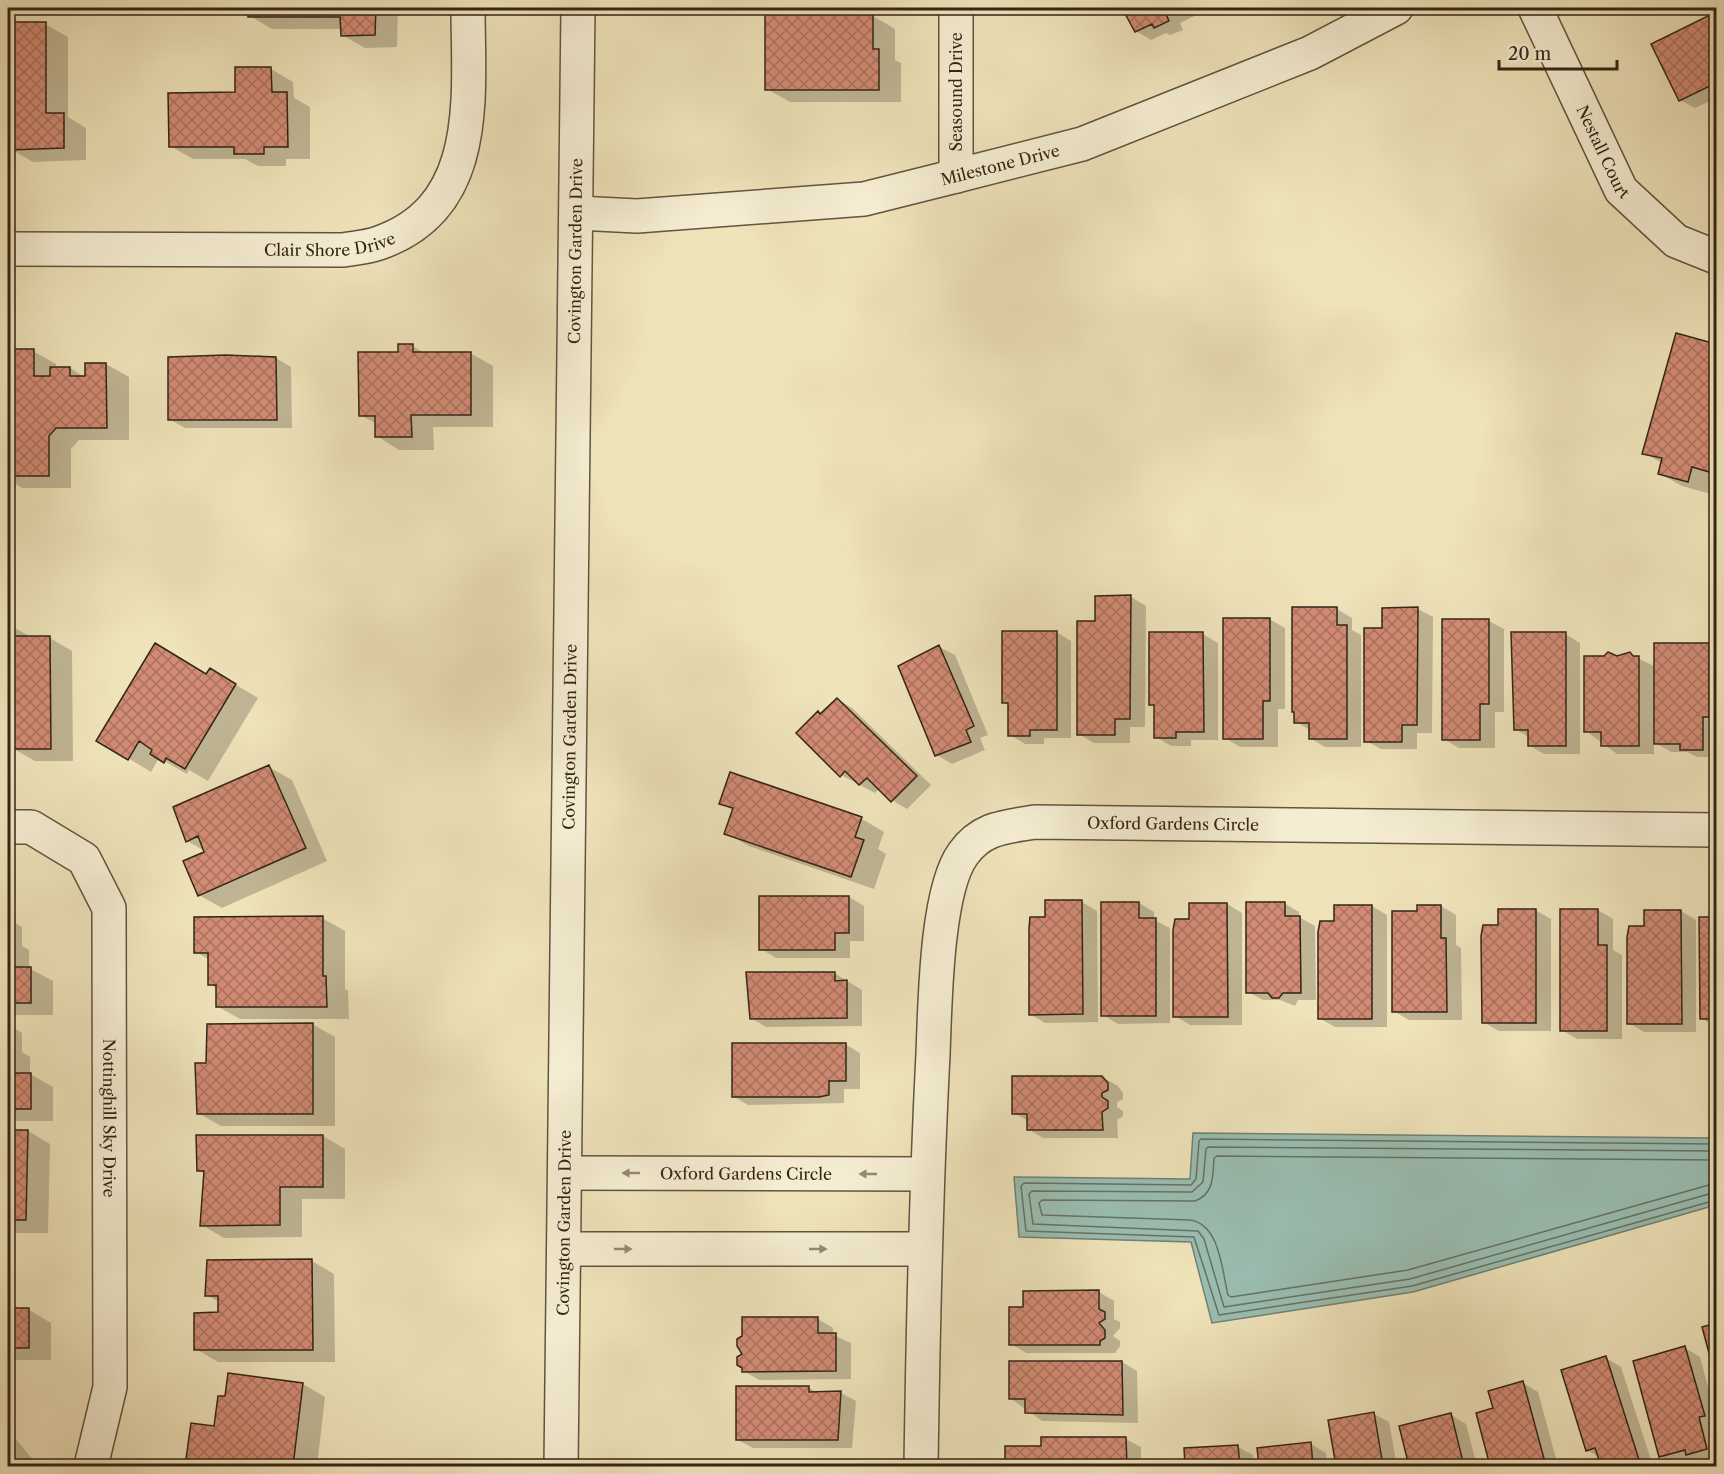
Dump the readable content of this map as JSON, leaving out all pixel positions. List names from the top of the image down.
{
  "streets": {
    "street": [
      "Seasound Drive",
      "Nestall Court",
      "Milestone Drive",
      "Clair Shore Drive",
      "Covington Garden Drive",
      "Oxford Gardens Circle",
      "Nottinghill Sky Drive"
    ]
  },
  "crossings": [
    ["Seasound Drive", "Milestone Drive"],
    ["Milestone Drive", "Covington Garden Drive"],
    ["Covington Garden Drive", "Oxford Gardens Circle"]
  ],
  "scale_bar": "20 m"
}
